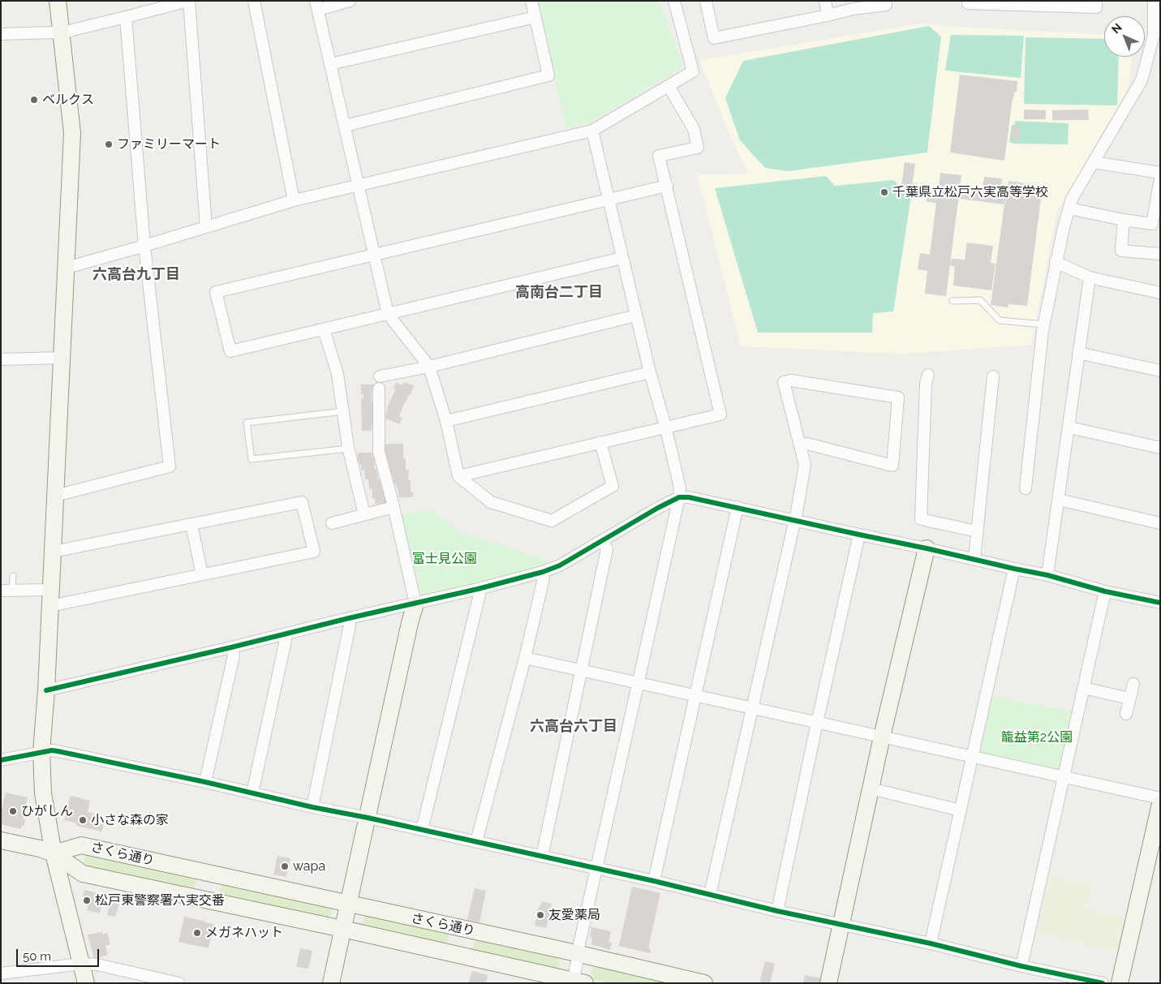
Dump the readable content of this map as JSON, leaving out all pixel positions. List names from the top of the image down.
{
  "streets": {
    "street": ["さくら通り"]
  },
  "districts": ["六高台九丁目", "高南台二丁目", "六高台六丁目"],
  "parks": ["富士見公園", "籠益第2公園"],
  "places": [
    "ベルクス",
    "ファミリーマート",
    "千葉県立松戸六実高等学校",
    "ひがしん",
    "小さな森の家",
    "wapa",
    "松戸東警察署六実交番",
    "友愛薬局",
    "メガネハット"
  ],
  "scale_bar": "50 m",
  "north": "top left"
}
